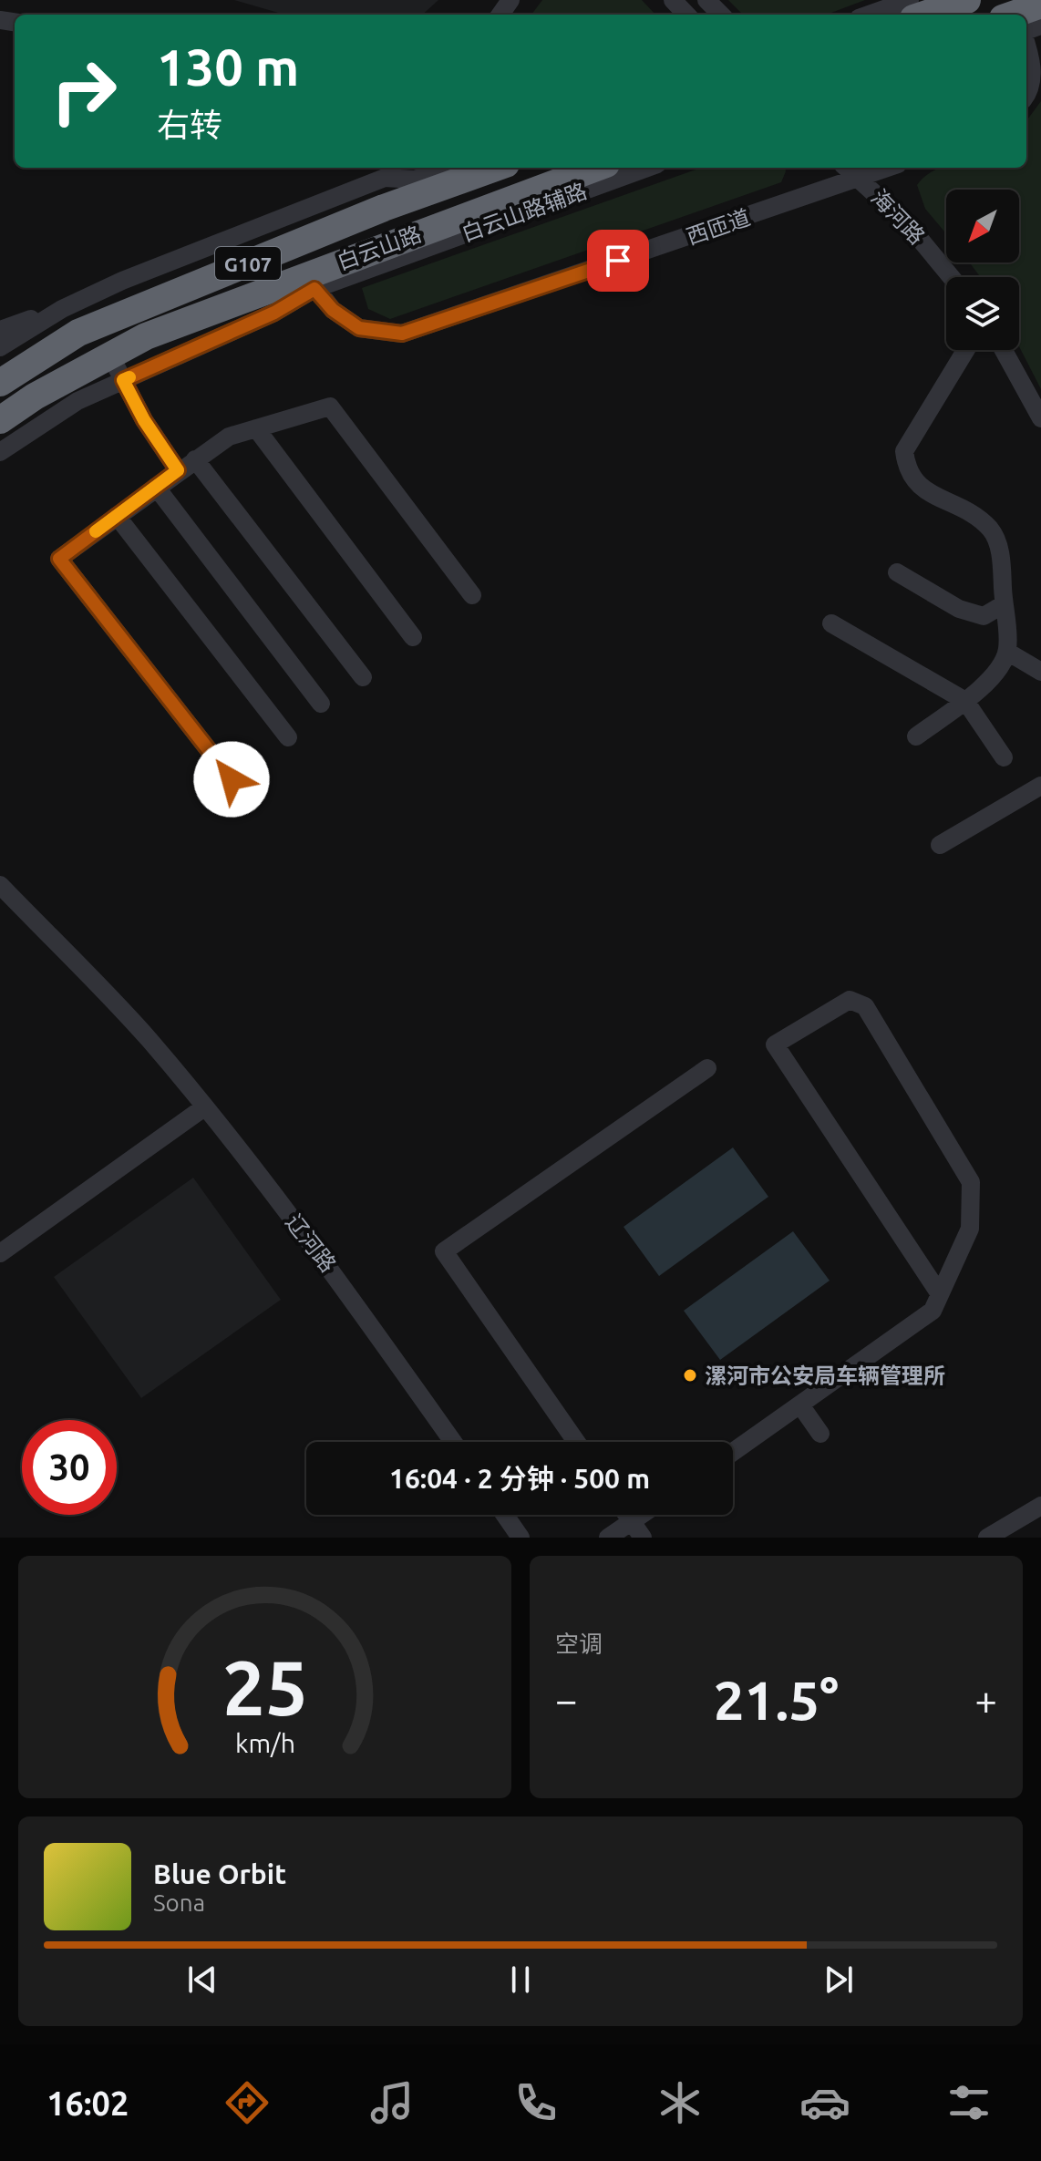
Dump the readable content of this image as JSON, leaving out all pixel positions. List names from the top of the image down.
{
  "streets": {
    "highway": ["白云山路", "G107"],
    "street": [
      "白云山路辅路",
      "海河路",
      "西匝道",
      "辽河路"
    ]
  },
  "crossings": [
    ["白云山路辅路", "西匝道"],
    ["白云山路辅路", "白云山路"],
    ["海河路", "西匝道"],
    ["西匝道", "白云山路"]
  ],
  "places": ["漯河市公安局车辆管理所"],
  "north": "bottom left",
  "page": {
    "turn": ["130 m", "右转"],
    "limit": "30",
    "trip": "16:04 · 2 分钟 · 500 m",
    "tile": "空调",
    "heat": ["−", "21.5°", "+"],
    "song": ["Blue Orbit", "Sona"],
    "tabs": "16:02",
    "gauge": ["25", "km/h"]
  }
}
